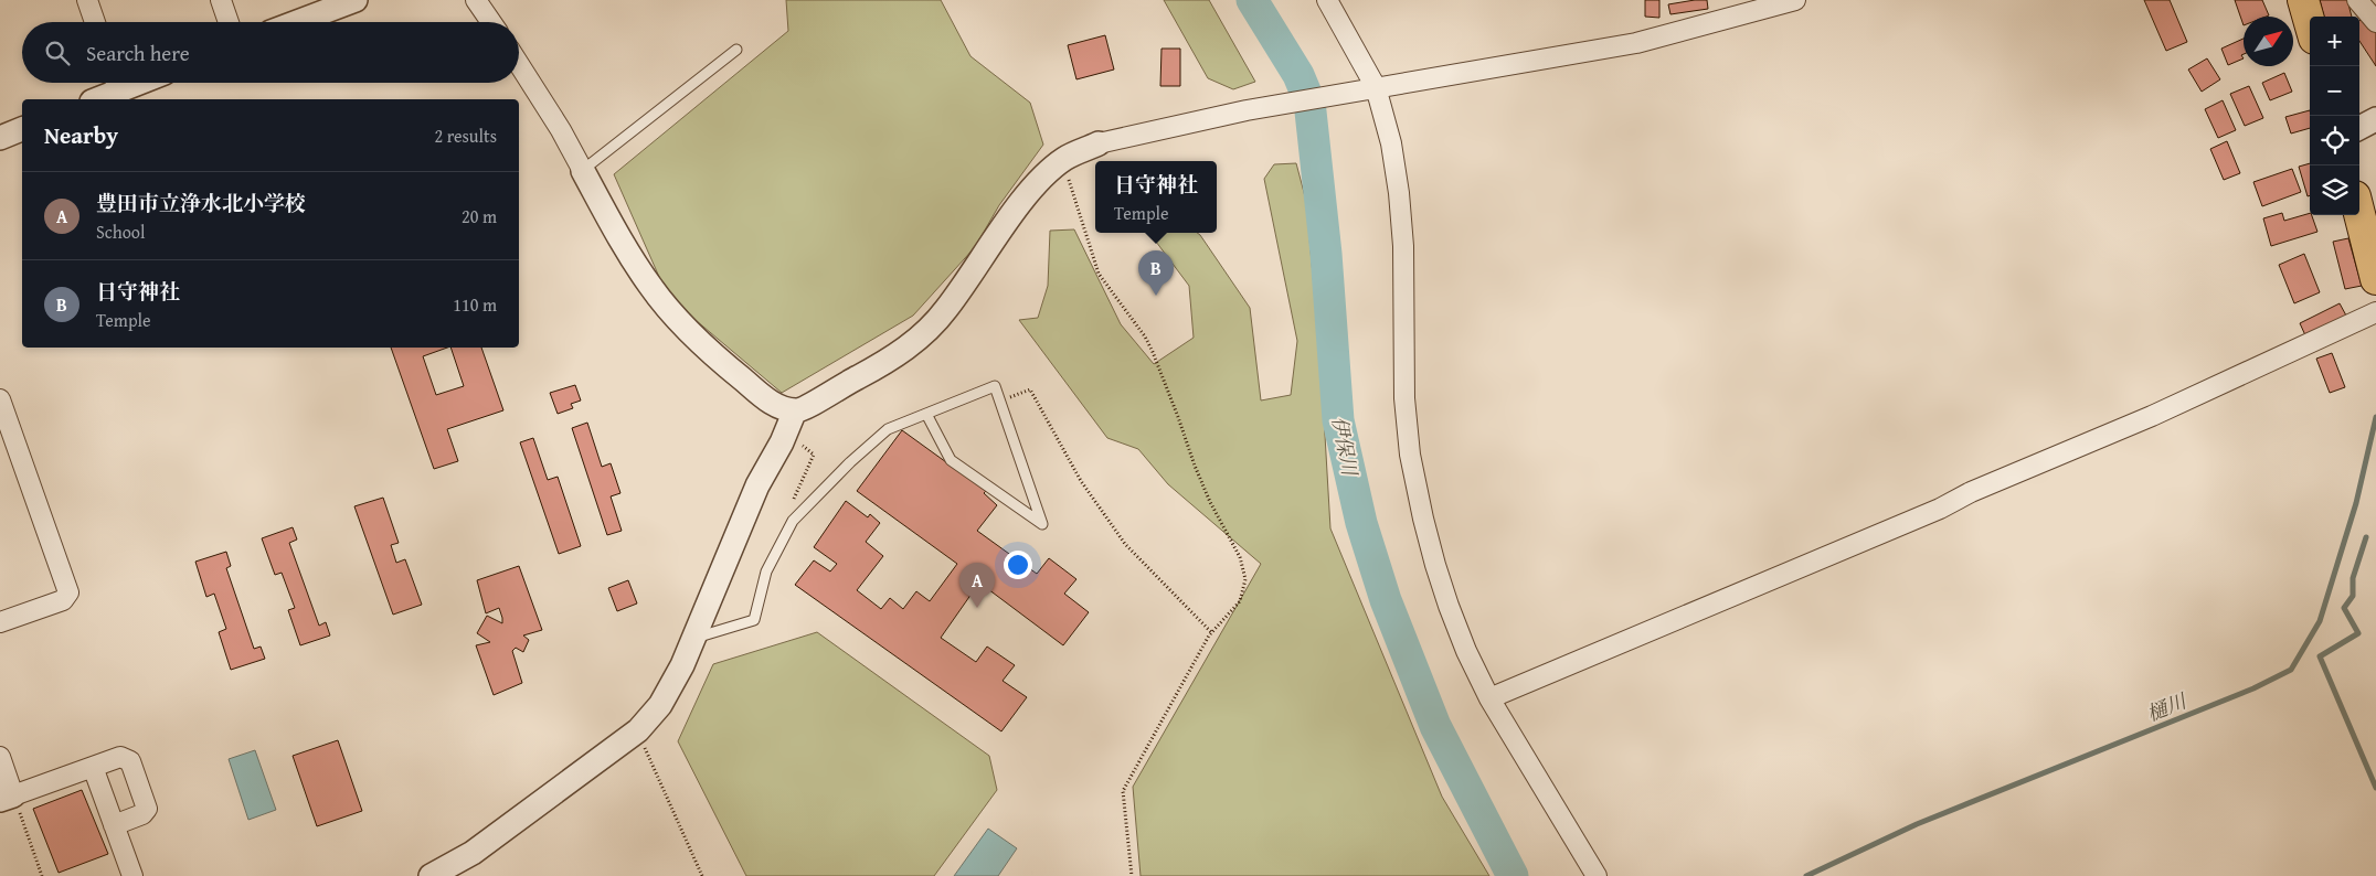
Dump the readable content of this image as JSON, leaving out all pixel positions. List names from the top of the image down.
{
  "water": ["伊保川", "樋川"],
  "north": "top right",
  "page": {
    "map_buttons": ["+", "−"],
    "search": "Search here",
    "heading": ["Nearby", "2 results"],
    "popup": ["日守神社", "Temple"],
    "list": [
      {
        "mark": "A",
        "name": "豊田市立浄水北小学校",
        "note": "School",
        "value": "20 m"
      },
      {
        "mark": "B",
        "name": "日守神社",
        "note": "Temple",
        "value": "110 m"
      }
    ],
    "pins": ["B", "A"]
  }
}
